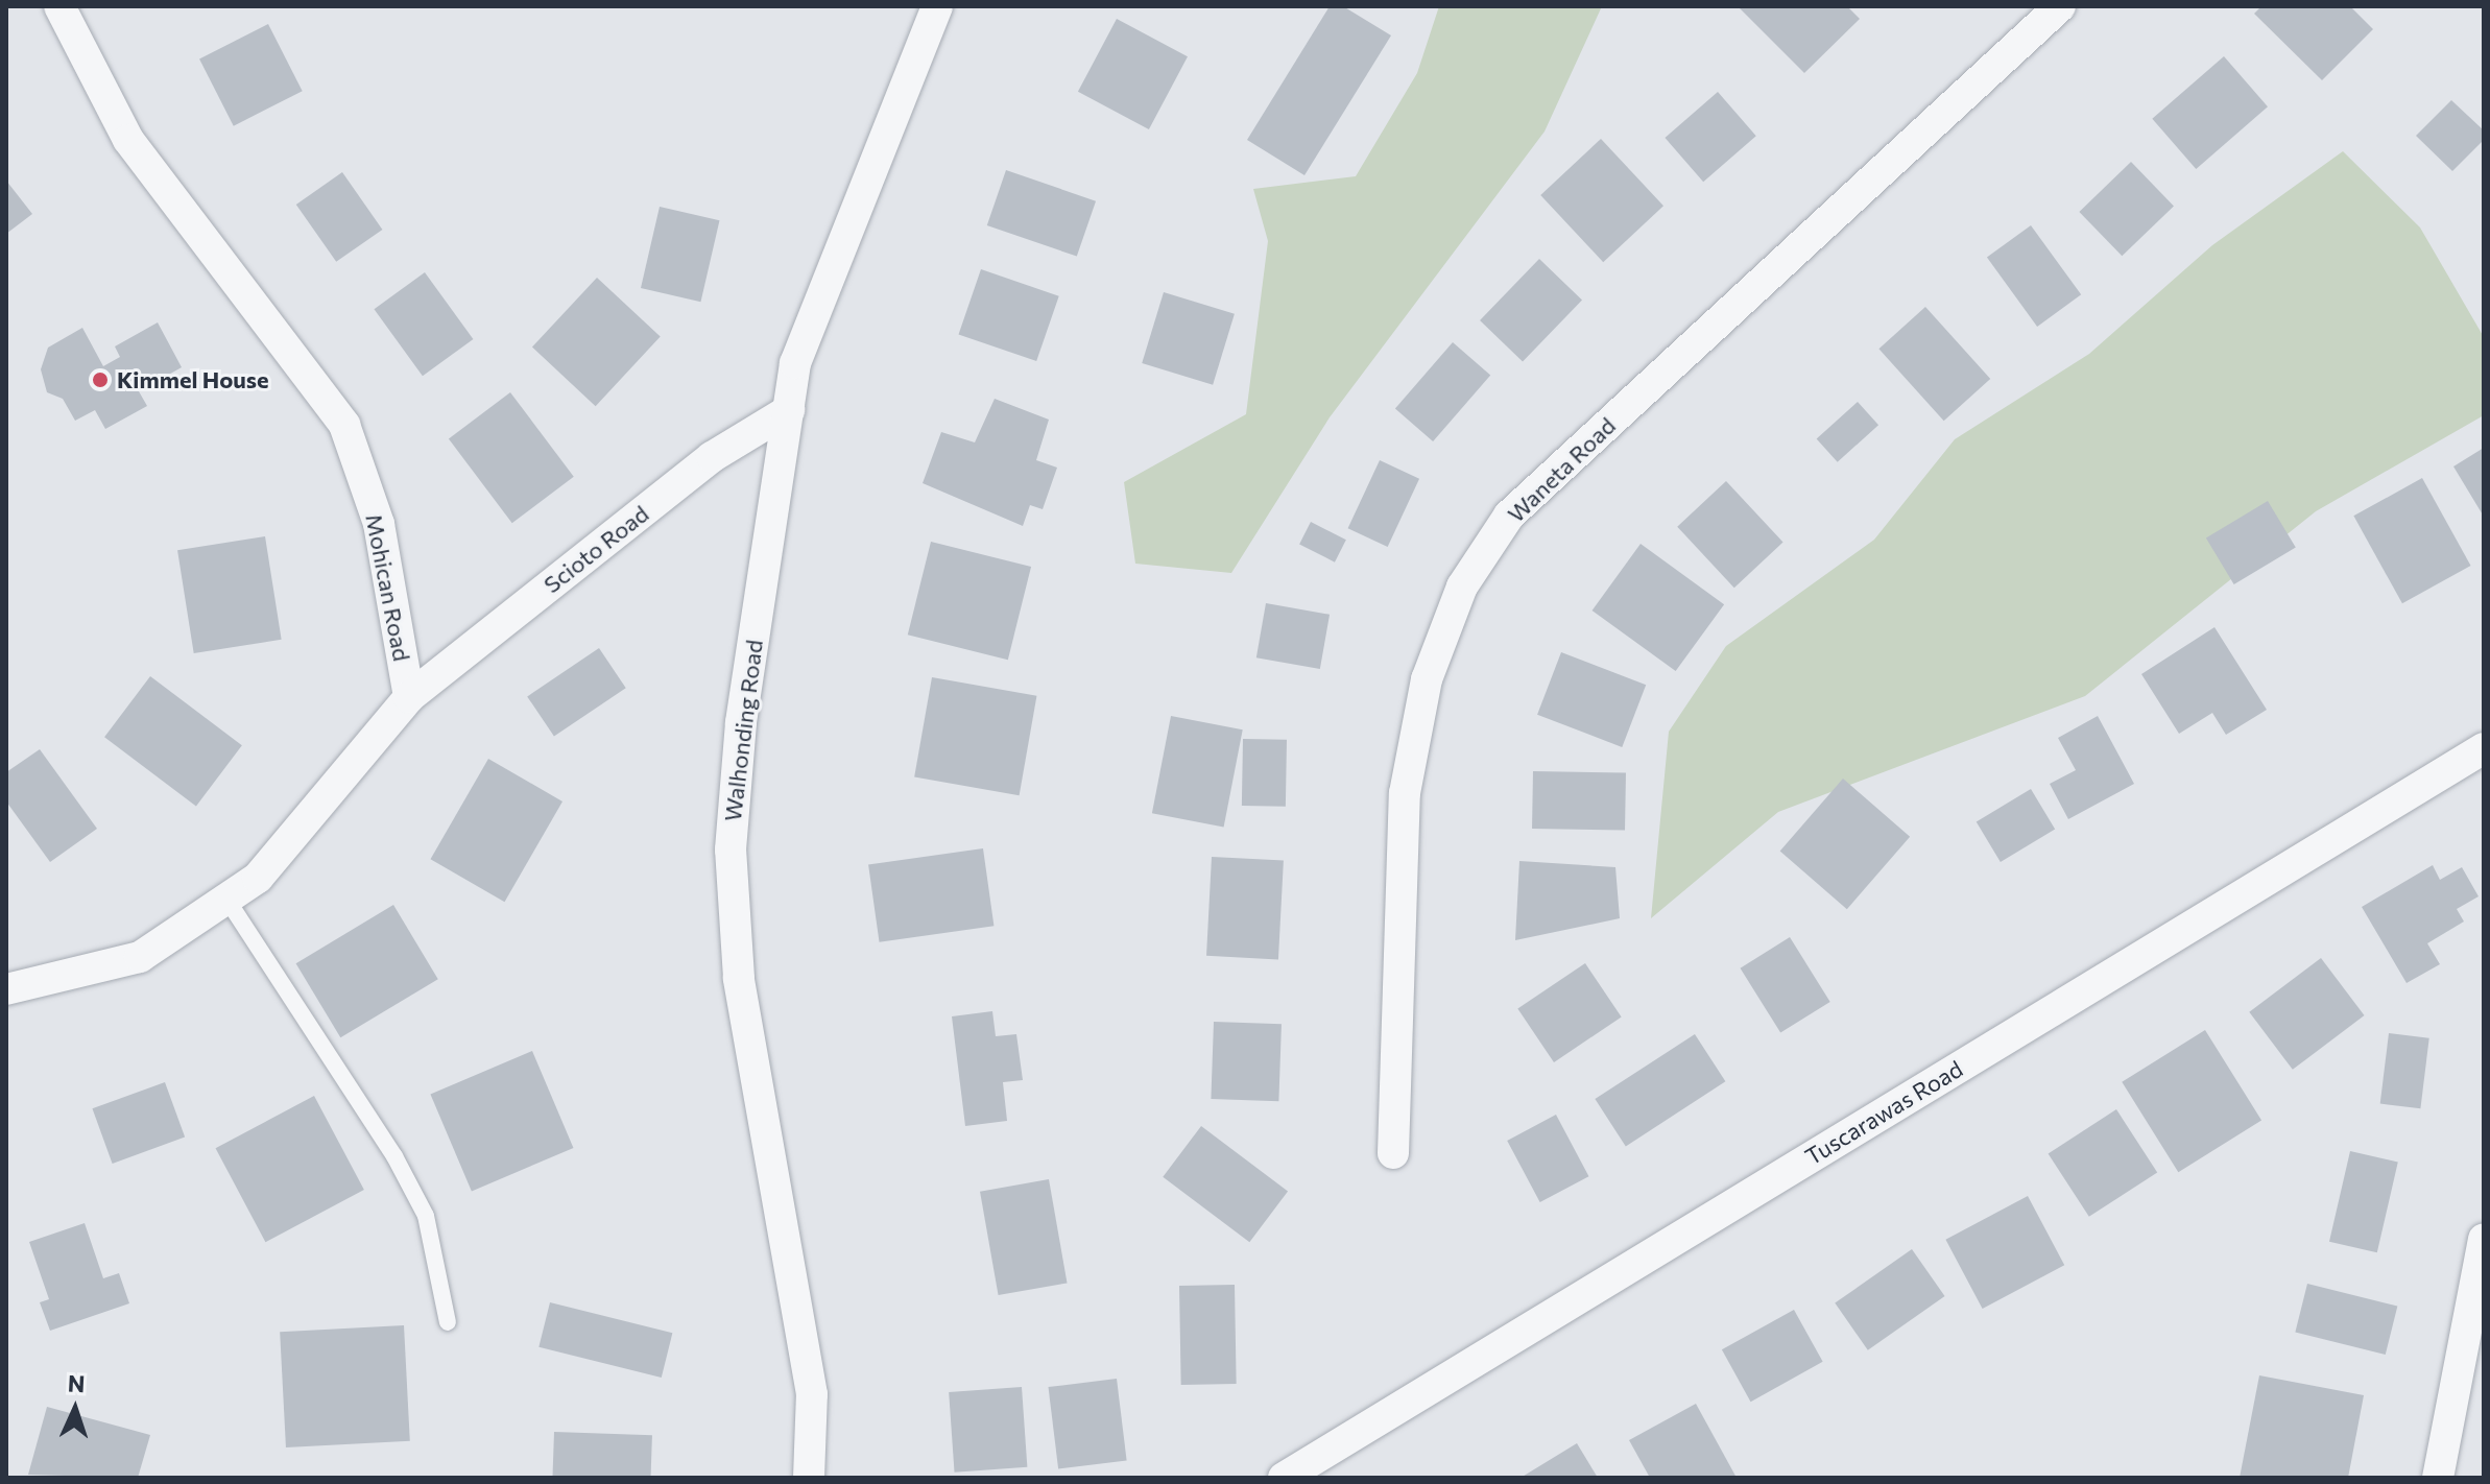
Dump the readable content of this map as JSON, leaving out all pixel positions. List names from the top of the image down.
{
  "streets": {
    "street": [
      "Waneta Road",
      "Scioto Road",
      "Mohican Road",
      "Walhonding Road",
      "Tuscarawas Road"
    ]
  },
  "crossings": [
    ["Scioto Road", "Mohican Road"],
    ["Scioto Road", "Walhonding Road"]
  ],
  "places": ["Kimmel House"],
  "north": "top"
}
